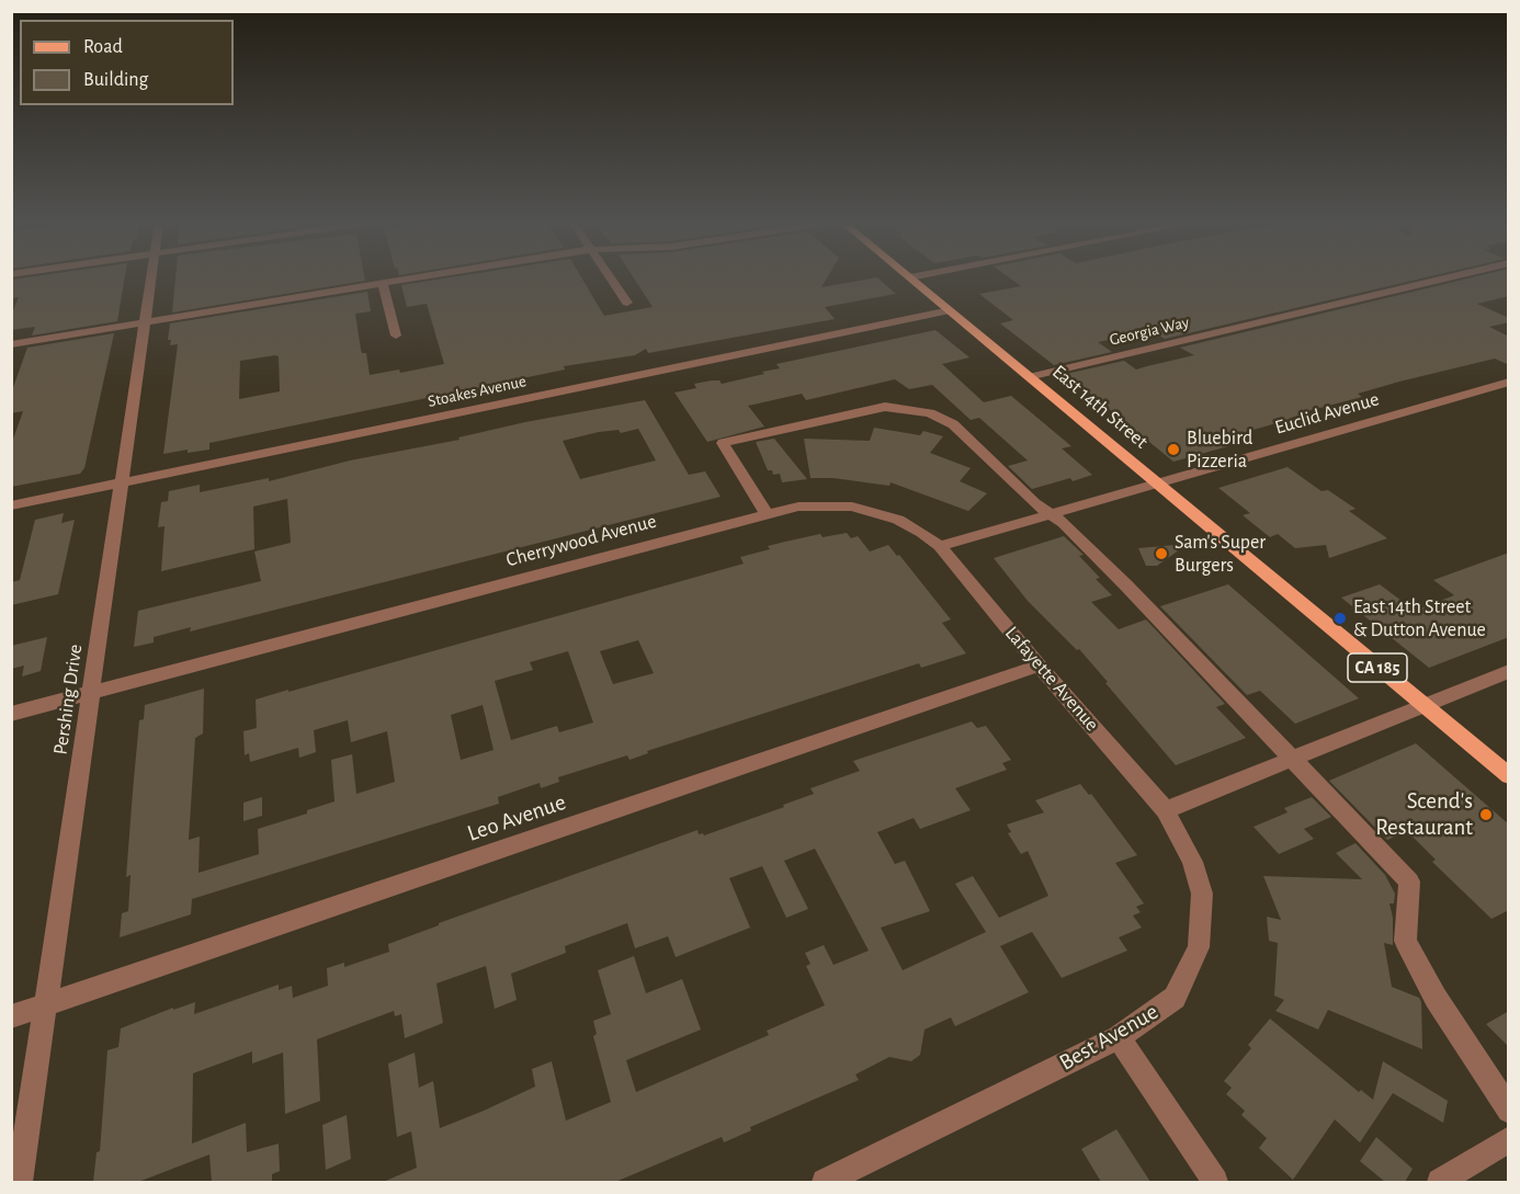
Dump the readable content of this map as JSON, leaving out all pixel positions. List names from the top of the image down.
{
  "streets": {
    "main road": ["East 14th Street", "CA 185"],
    "street": [
      "Georgia Way",
      "Stoakes Avenue",
      "Euclid Avenue",
      "Cherrywood Avenue",
      "Lafayette Avenue",
      "Pershing Drive",
      "Leo Avenue",
      "Best Avenue"
    ]
  },
  "crossings": [
    ["Georgia Way", "East 14th Street"],
    ["Stoakes Avenue", "East 14th Street"],
    ["Stoakes Avenue", "Pershing Drive"],
    ["East 14th Street", "Euclid Avenue"],
    ["Cherrywood Avenue", "Lafayette Avenue"],
    ["Cherrywood Avenue", "Pershing Drive"],
    ["Lafayette Avenue", "Leo Avenue"],
    ["Lafayette Avenue", "Best Avenue"],
    ["Pershing Drive", "Leo Avenue"]
  ],
  "places": [
    "Bluebird Pizzeria",
    "Sam's Super Burgers",
    "East 14th Street & Dutton Avenue",
    "Scend's Restaurant"
  ],
  "legend": ["Road", "Building"]
}
